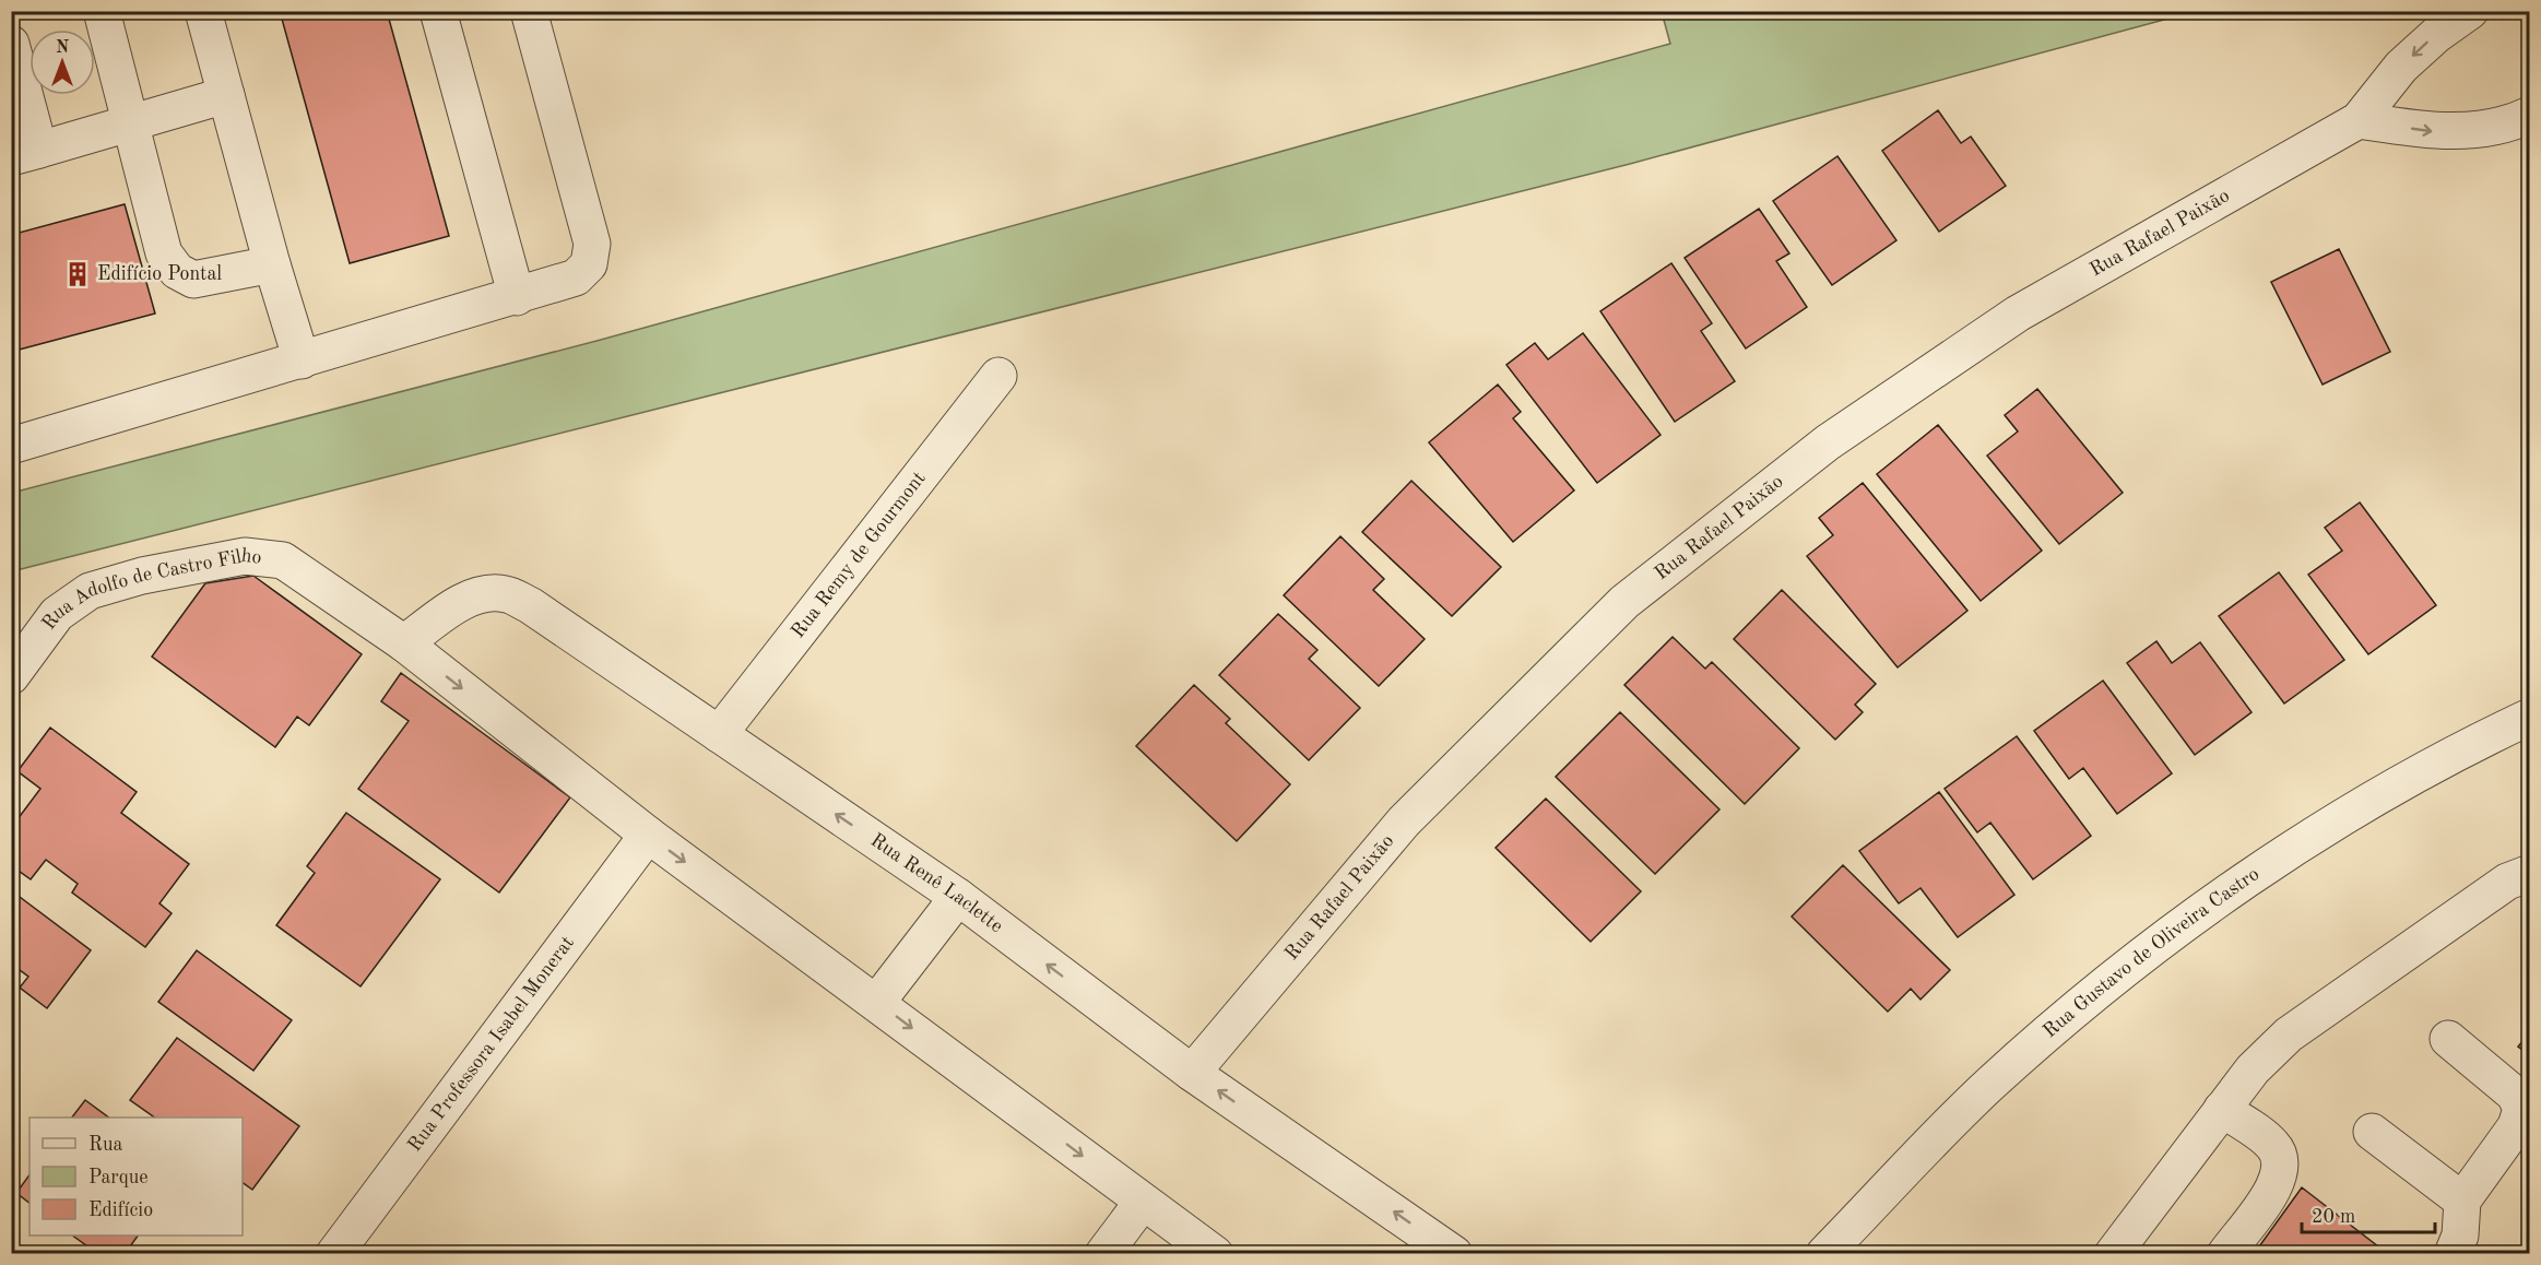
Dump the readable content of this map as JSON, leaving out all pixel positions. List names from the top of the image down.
{
  "streets": {
    "street": [
      "Rua Rafael Paixão",
      "Rua Remy de Gourmont",
      "Rua Adolfo de Castro Filho",
      "Rua Renê Laclette",
      "Rua Gustavo de Oliveira Castro",
      "Rua Professora Isabel Monerat"
    ]
  },
  "crossings": [
    ["Rua Rafael Paixão", "Rua Renê Laclette"],
    ["Rua Remy de Gourmont", "Rua Renê Laclette"],
    ["Rua Adolfo de Castro Filho", "Rua Renê Laclette"]
  ],
  "places": {
    "building": ["Edifício Pontal"]
  },
  "legend": ["Rua", "Parque", "Edifício"],
  "scale_bar": "20 m",
  "north": "top"
}
